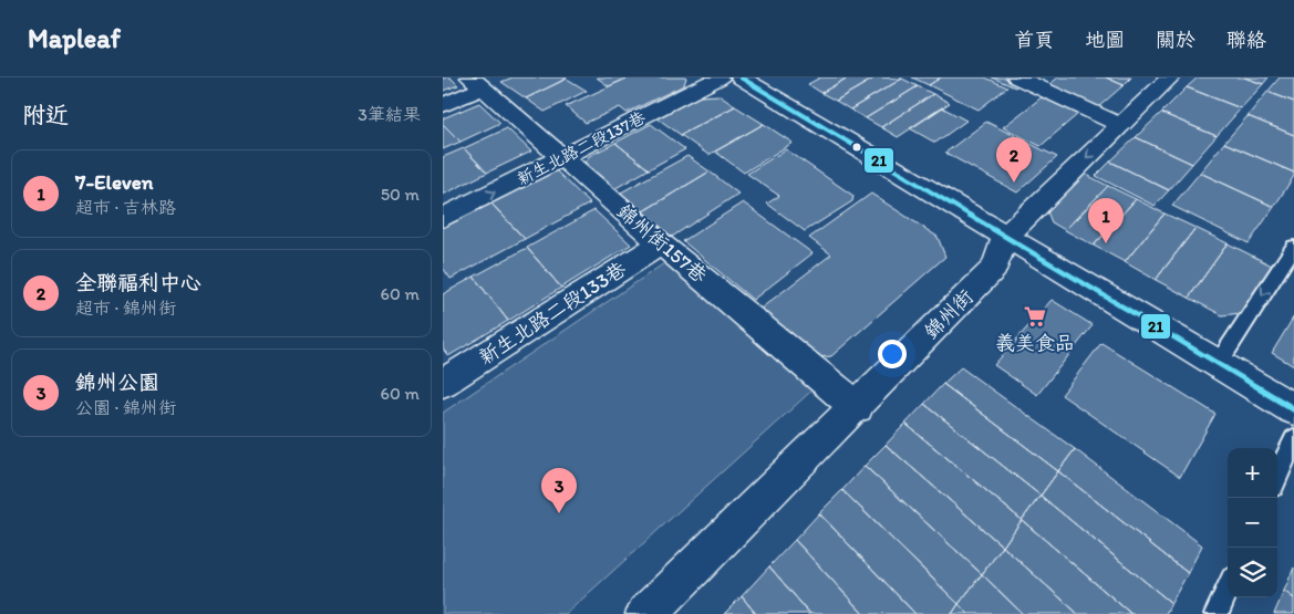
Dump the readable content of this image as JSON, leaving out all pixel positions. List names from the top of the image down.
{
  "streets": {
    "street": [
      "新生北路二段137巷",
      "錦州街157巷",
      "新生北路二段133巷",
      "錦州街"
    ]
  },
  "crossings": [
    ["新生北路二段137巷", "錦州街157巷"],
    ["錦州街157巷", "新生北路二段133巷"],
    ["錦州街157巷", "錦州街"]
  ],
  "places": {
    "supermarket": ["義美食品"]
  },
  "lines": ["transit line 21"],
  "page": {
    "header": "Mapleaf",
    "nav": [
      "首頁",
      "地圖",
      "關於",
      "聯絡"
    ],
    "heading": ["附近", "3筆結果"],
    "pins": ["2", "1", "3"],
    "list": [
      {
        "mark": "1",
        "name": "7-Eleven",
        "note": "超市 · 吉林路",
        "value": "50 m"
      },
      {
        "mark": "2",
        "name": "全聯福利中心",
        "note": "超市 · 錦州街",
        "value": "60 m"
      },
      {
        "mark": "3",
        "name": "錦州公園",
        "note": "公園 · 錦州街",
        "value": "60 m"
      }
    ],
    "map_buttons": ["+", "−"]
  }
}
